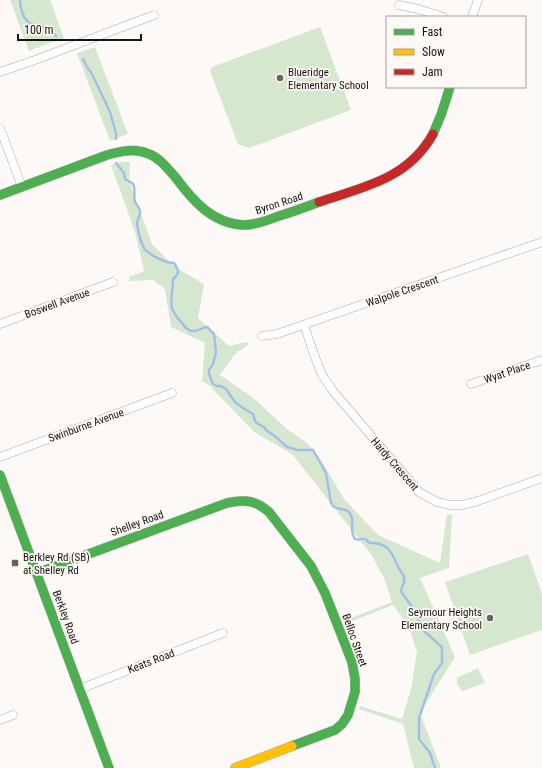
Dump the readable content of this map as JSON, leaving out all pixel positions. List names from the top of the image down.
{
  "streets": {
    "street": [
      "Byron Road",
      "Walpole Crescent",
      "Boswell Avenue",
      "Wyat Place",
      "Swinburne Avenue",
      "Hardy Crescent",
      "Shelley Road",
      "Berkley Road",
      "Belloc Street",
      "Keats Road"
    ]
  },
  "crossings": [
    ["Walpole Crescent", "Hardy Crescent"],
    ["Shelley Road", "Berkley Road"],
    ["Shelley Road", "Belloc Street"],
    ["Berkley Road", "Keats Road"]
  ],
  "places": {
    "other": ["Blueridge Elementary School", "Seymour Heights Elementary School"],
    "transit": ["Berkley Rd (SB) at Shelley Rd"]
  },
  "legend": ["Fast", "Slow", "Jam"],
  "scale_bar": "100 m"
}
